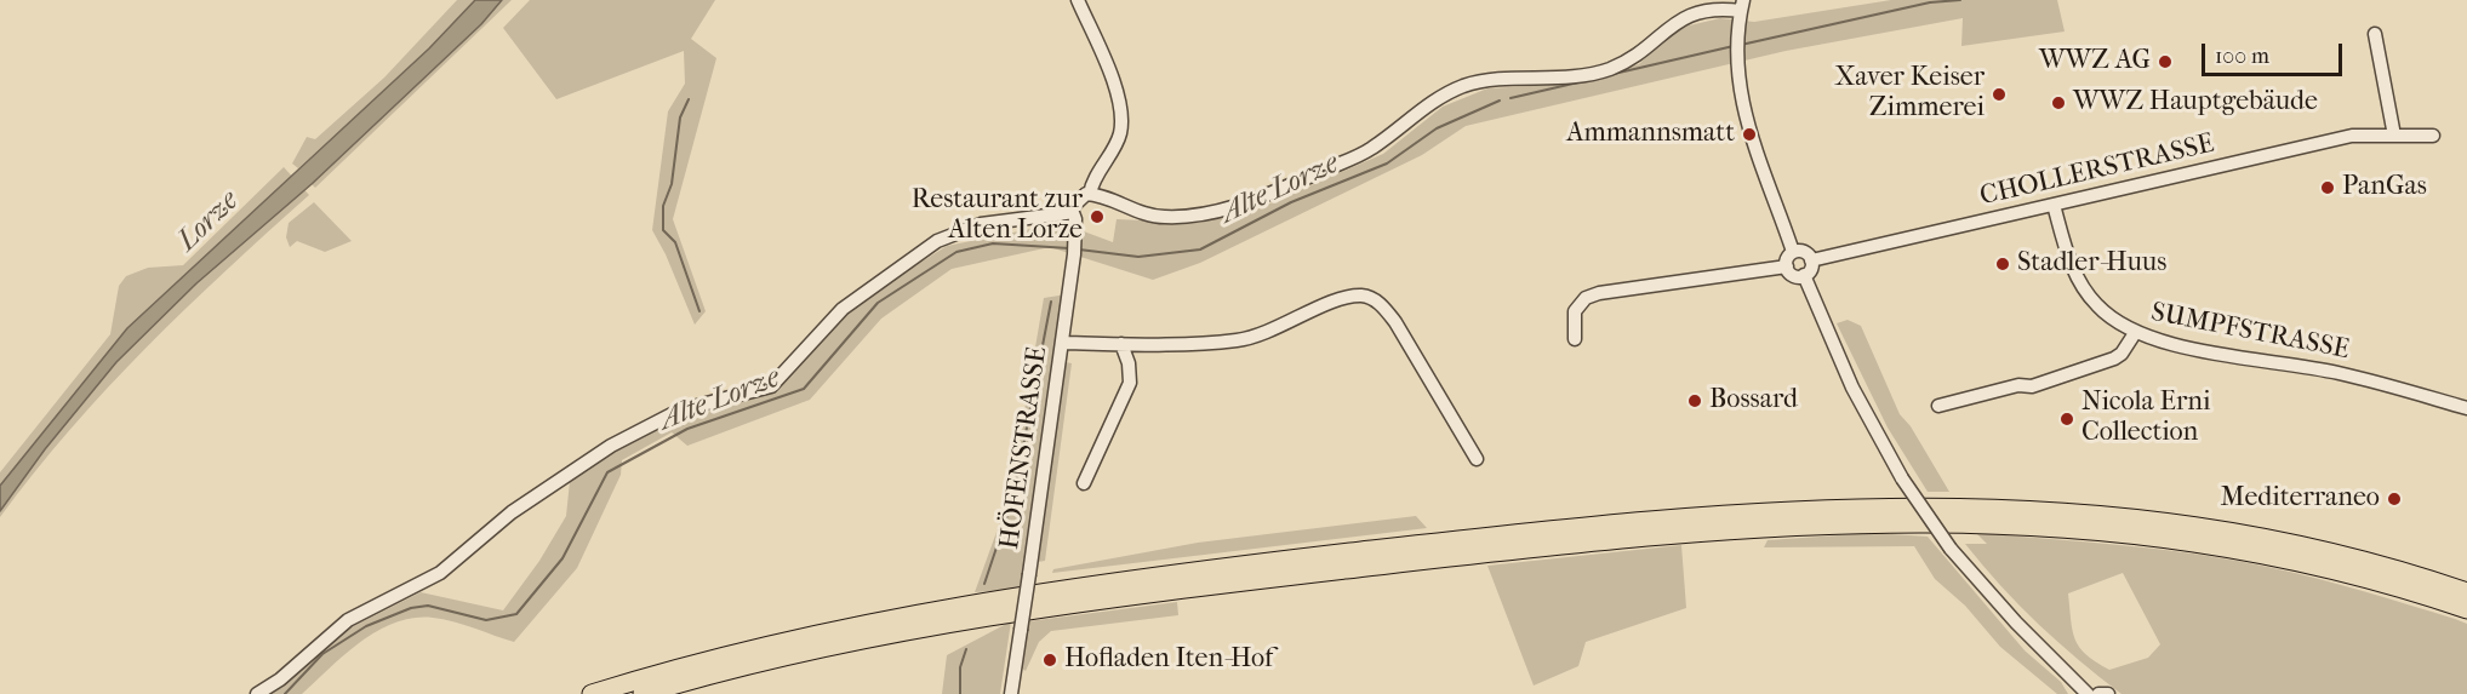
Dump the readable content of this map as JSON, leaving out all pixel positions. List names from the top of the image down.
{
  "streets": {
    "street": ["CHOLLERSTRASSE", "SUMPFSTRASSE", "HÖFENSTRASSE"]
  },
  "crossings": [
    ["CHOLLERSTRASSE", "SUMPFSTRASSE"]
  ],
  "water": ["Alte Lorze", "Lorze"],
  "places": [
    "WWZ AG",
    "Xaver Keiser Zimmerei",
    "WWZ Hauptgebäude",
    "Ammannsmatt",
    "PanGas",
    "Restaurant zur Alten Lorze",
    "Stadler-Huus",
    "Bossard",
    "Nicola Erni Collection",
    "Mediterraneo",
    "Hofladen Iten-Hof"
  ],
  "scale_bar": "100 m"
}
